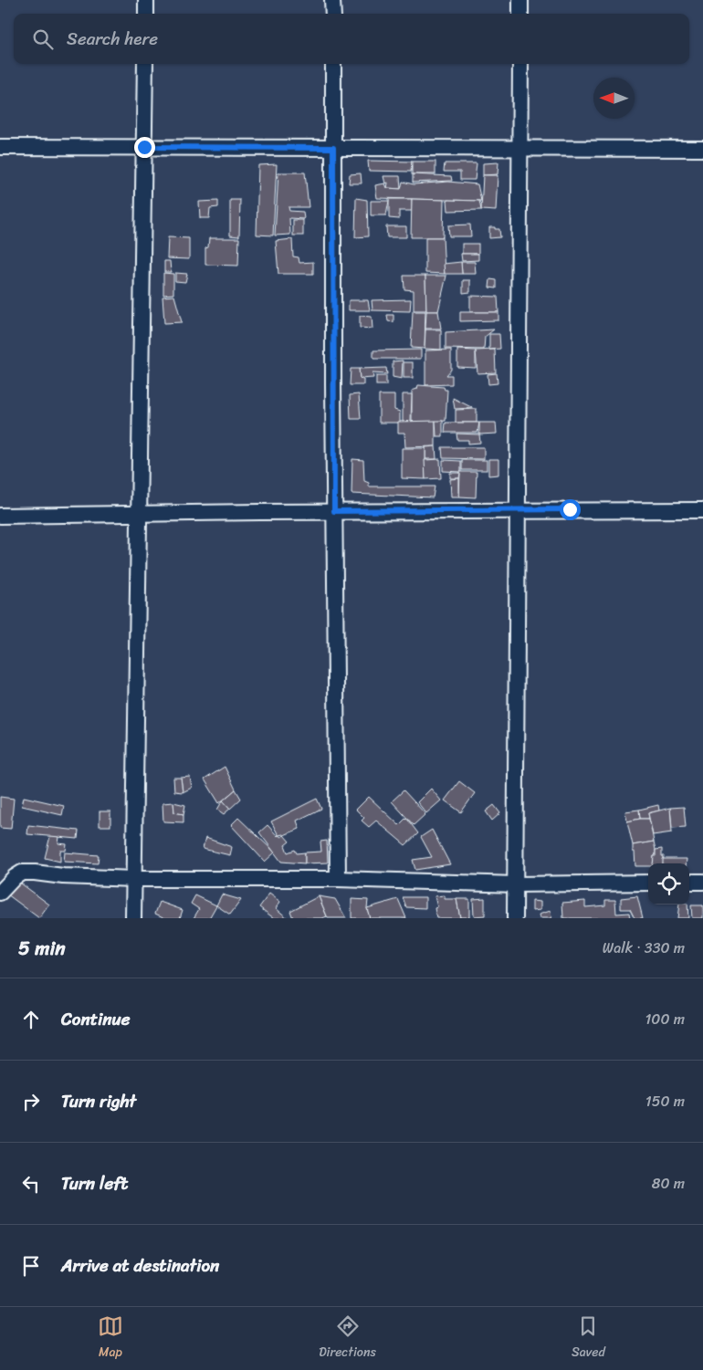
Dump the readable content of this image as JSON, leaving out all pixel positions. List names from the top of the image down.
{
  "north": "left",
  "page": {
    "search": "Search here",
    "heading": ["5 min", "Walk · 330 m"],
    "list": [
      ["Continue", "100 m"],
      ["Turn right", "150 m"],
      ["Turn left", "80 m"],
      "Arrive at destination"
    ],
    "nav": ["Map", "Directions", "Saved"]
  }
}
